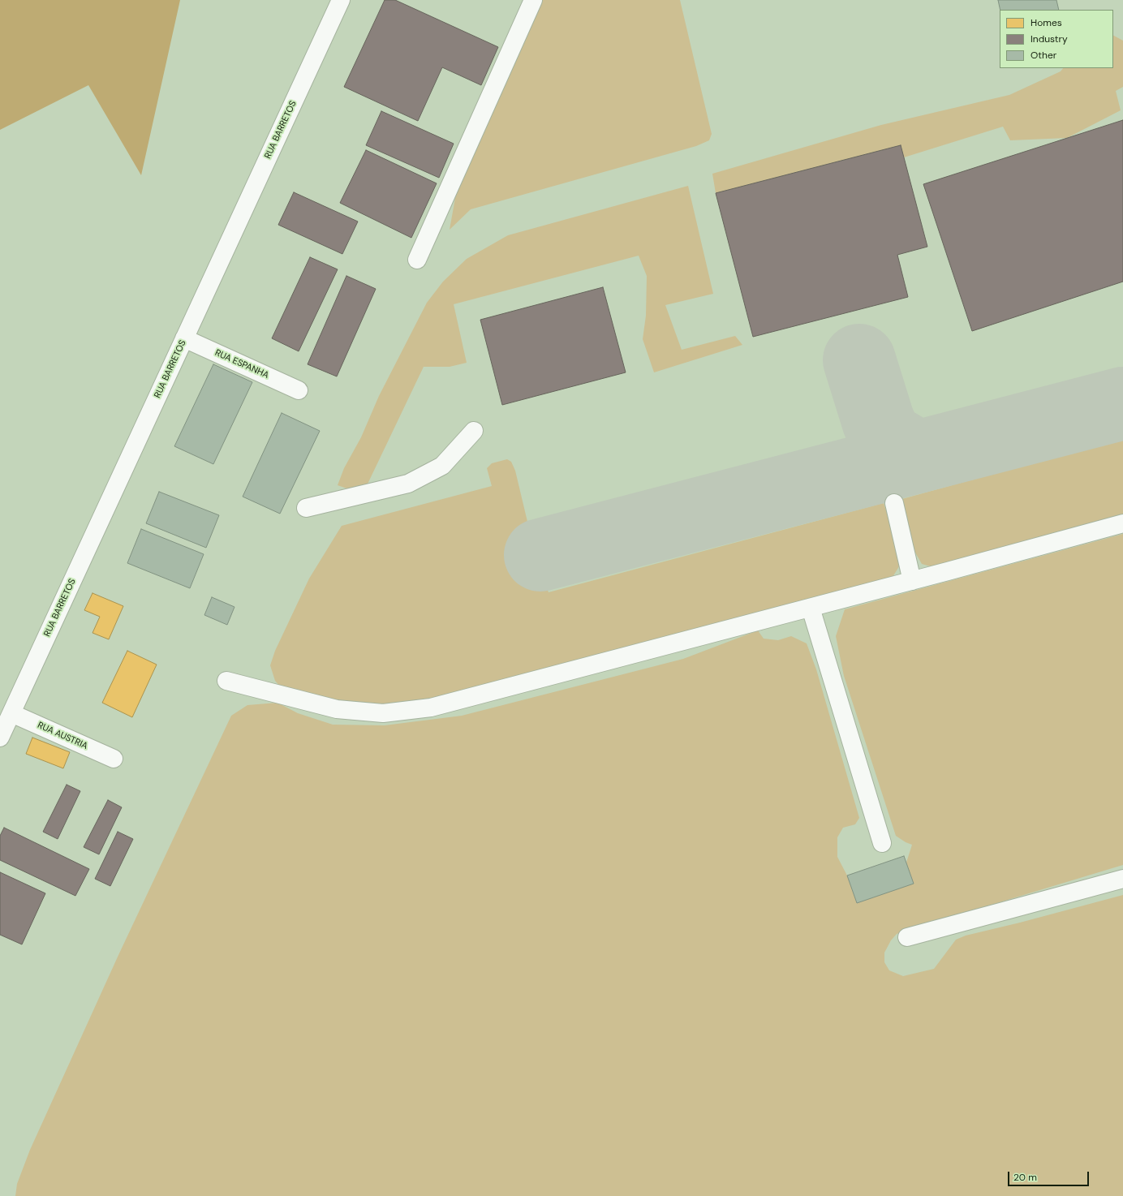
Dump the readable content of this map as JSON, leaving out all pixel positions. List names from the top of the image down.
{
  "streets": {
    "street": ["RUA BARRETOS", "RUA ESPANHA", "RUA AUSTRIA"]
  },
  "crossings": [
    ["RUA BARRETOS", "RUA ESPANHA"],
    ["RUA BARRETOS", "RUA AUSTRIA"]
  ],
  "legend": ["Homes", "Industry", "Other"],
  "scale_bar": "20 m"
}
